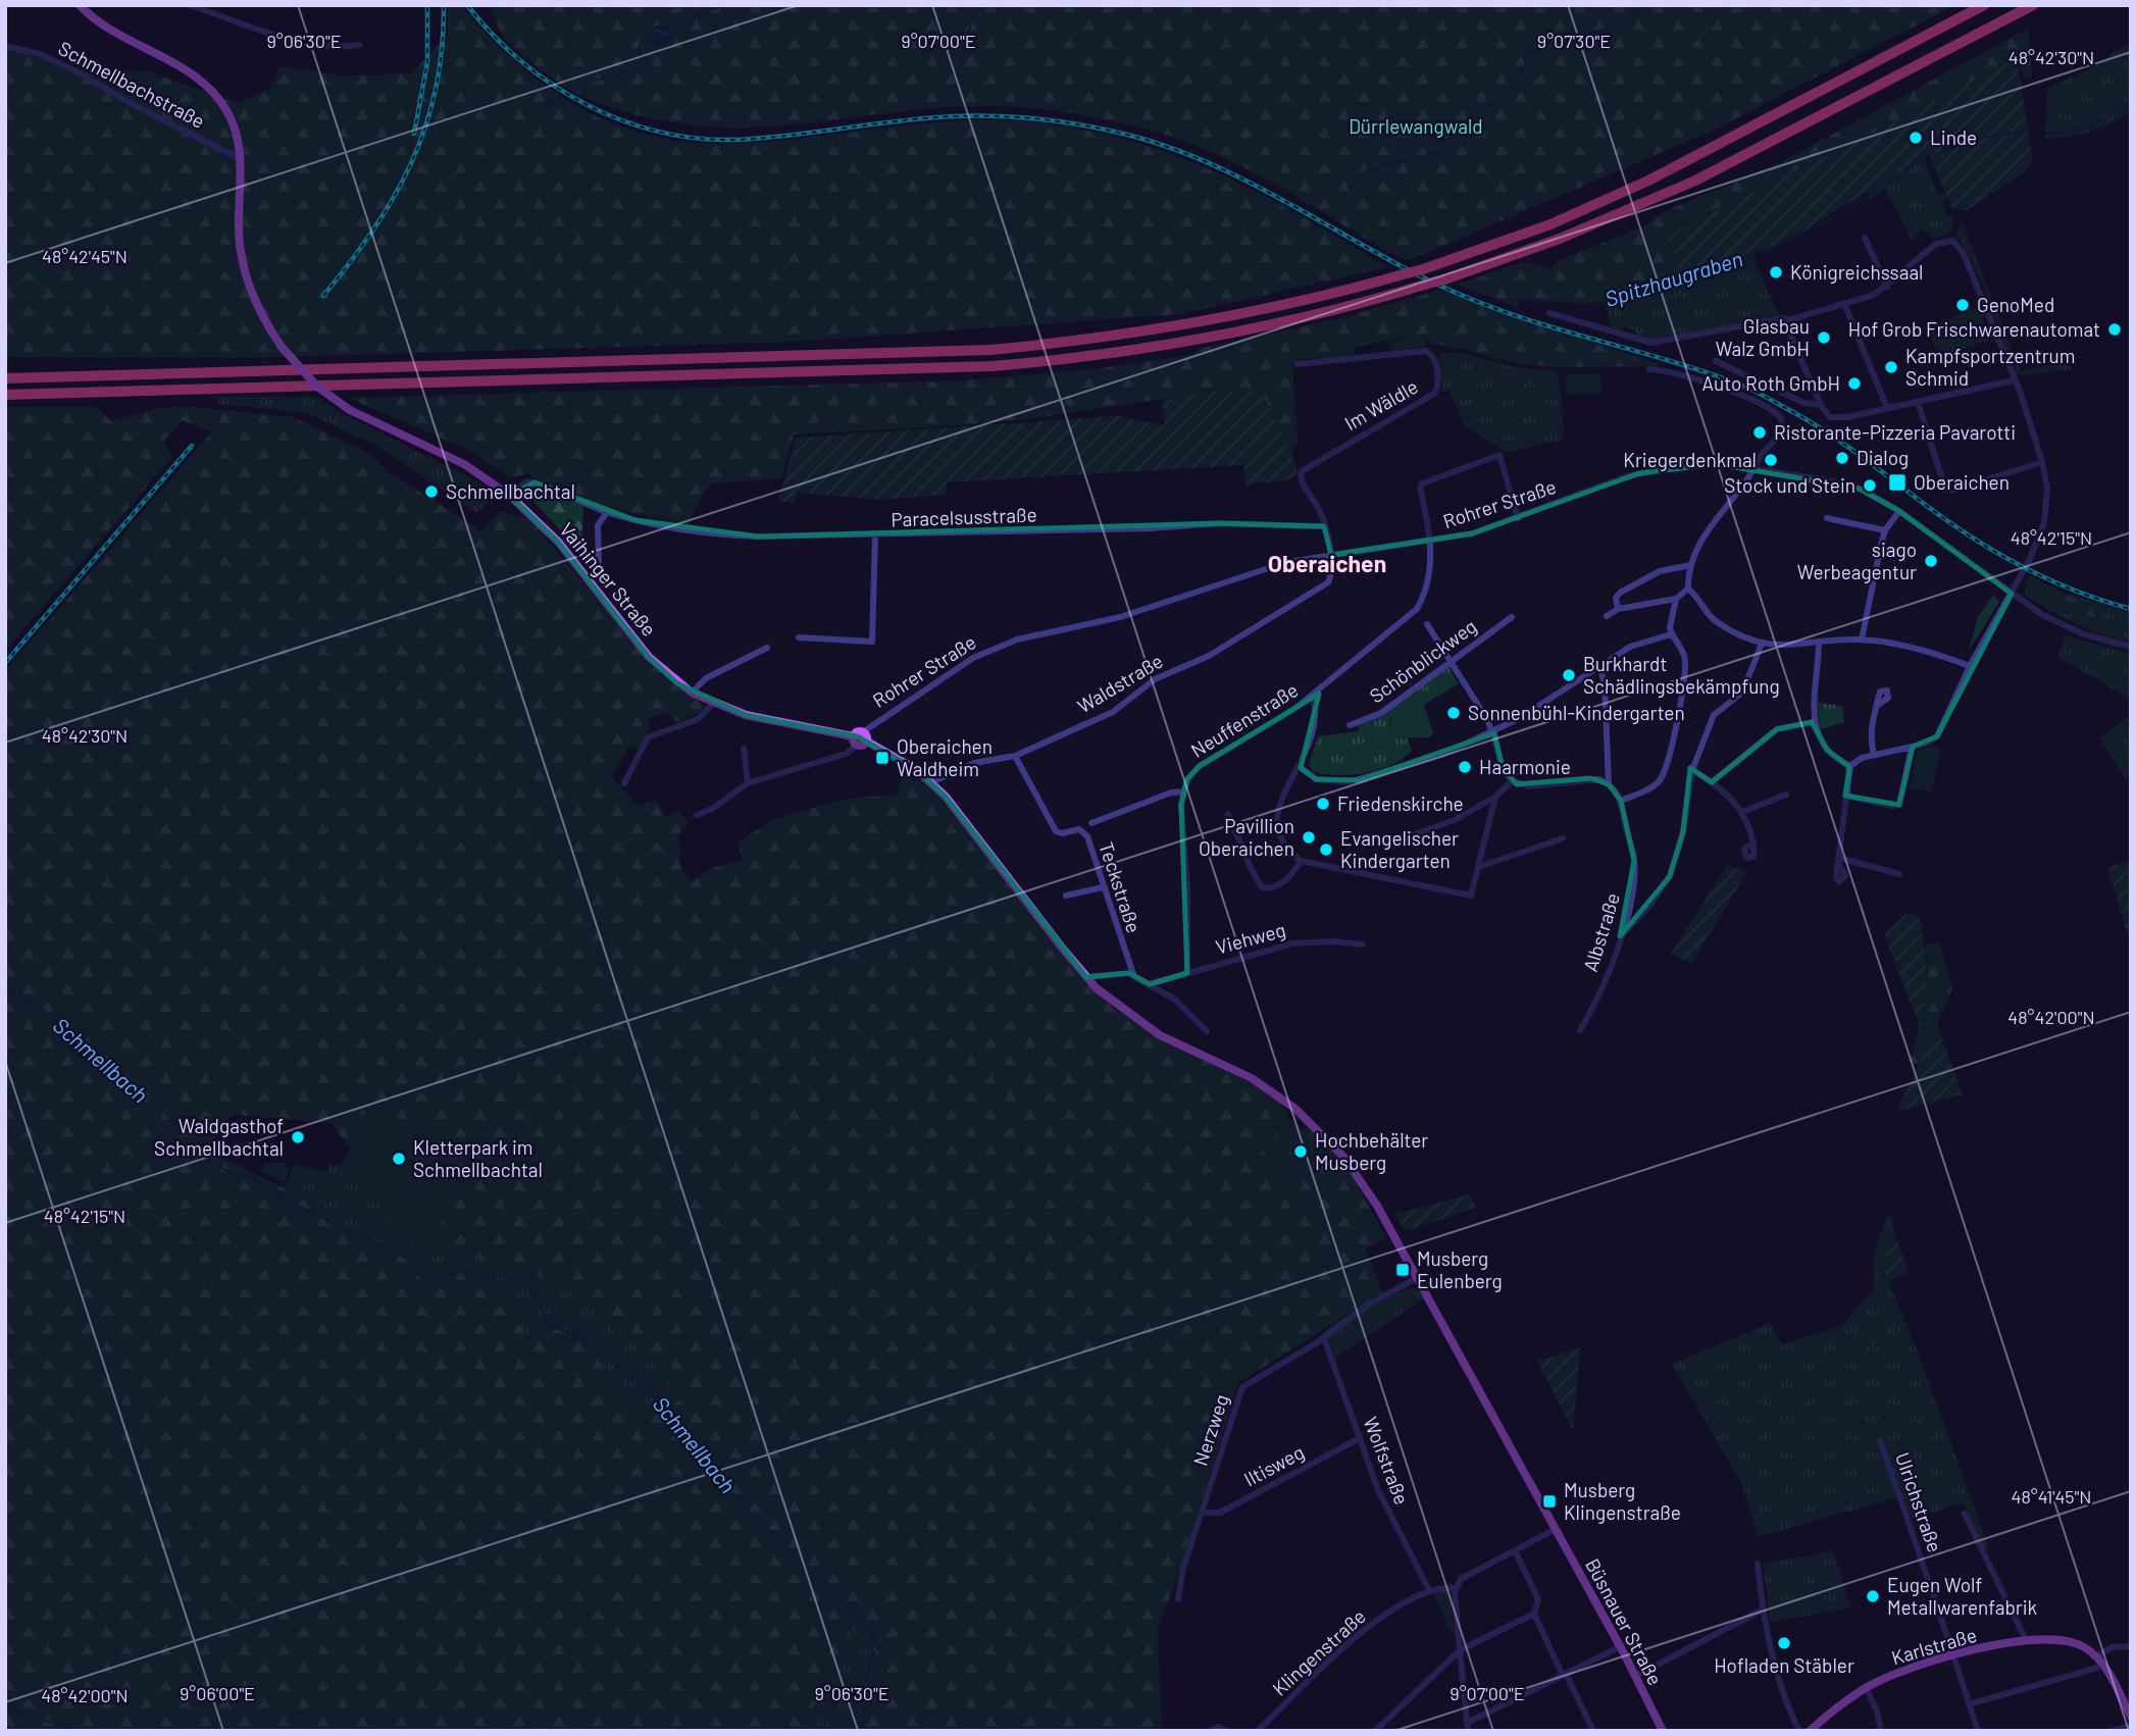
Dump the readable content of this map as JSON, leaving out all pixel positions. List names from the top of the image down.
{
  "streets": {
    "main road": ["Vaihinger Straße", "Büsnauer Straße", "Karlstraße"],
    "street": [
      "Schmellbachstraße",
      "Im Wäldle",
      "Rohrer Straße",
      "Paracelsusstraße",
      "Schönblickweg",
      "Waldstraße",
      "Neuffenstraße",
      "Teckstraße",
      "Albstraße",
      "Viehweg",
      "Nerzweg",
      "Wolfstraße",
      "Iltisweg",
      "Ulrichstraße",
      "Klingenstraße"
    ]
  },
  "crossings": [
    ["Schmellbachstraße", "Vaihinger Straße"],
    ["Im Wäldle", "Paracelsusstraße"],
    ["Rohrer Straße", "Waldstraße"],
    ["Rohrer Straße", "Neuffenstraße"],
    ["Paracelsusstraße", "Vaihinger Straße"],
    ["Waldstraße", "Teckstraße"],
    ["Nerzweg", "Wolfstraße"],
    ["Nerzweg", "Iltisweg"],
    ["Nerzweg", "Büsnauer Straße"],
    ["Wolfstraße", "Iltisweg"],
    ["Wolfstraße", "Klingenstraße"],
    ["Ulrichstraße", "Karlstraße"]
  ],
  "districts": ["Oberaichen"],
  "water": ["Spitzhaugraben", "Schmellbach"],
  "parks": ["Dürrlewangwald"],
  "places": {
    "other": [
      "Linde",
      "Königreichssaal",
      "GenoMed",
      "Hof Grob Frischwarenautomat",
      "Glasbau Walz GmbH",
      "Kampfsportzentrum Schmid",
      "Auto Roth GmbH",
      "Ristorante-Pizzeria Pavarotti",
      "Dialog",
      "Kriegerdenkmal",
      "Stock und Stein",
      "Schmellbachtal",
      "siago Werbeagentur",
      "Burkhardt Schädlingsbekämpfung",
      "Sonnenbühl-Kindergarten",
      "Haarmonie",
      "Friedenskirche",
      "Pavillion Oberaichen",
      "Evangelischer Kindergarten",
      "Waldgasthof Schmellbachtal",
      "Hochbehälter Musberg",
      "Kletterpark im Schmellbachtal",
      "Eugen Wolf Metallwarenfabrik",
      "Hofladen Stäbler"
    ],
    "transit": [
      "Oberaichen",
      "Oberaichen Waldheim",
      "Musberg Eulenberg",
      "Musberg Klingenstraße"
    ]
  },
  "coordinates": [
    "9°06'30\"E",
    "9°07'00\"E",
    "9°07'30\"E",
    "48°42'30\"N",
    "48°42'45\"N",
    "48°42'15\"N",
    "48°42'00\"N",
    "48°41'45\"N",
    "9°06'00\"E"
  ]
}
